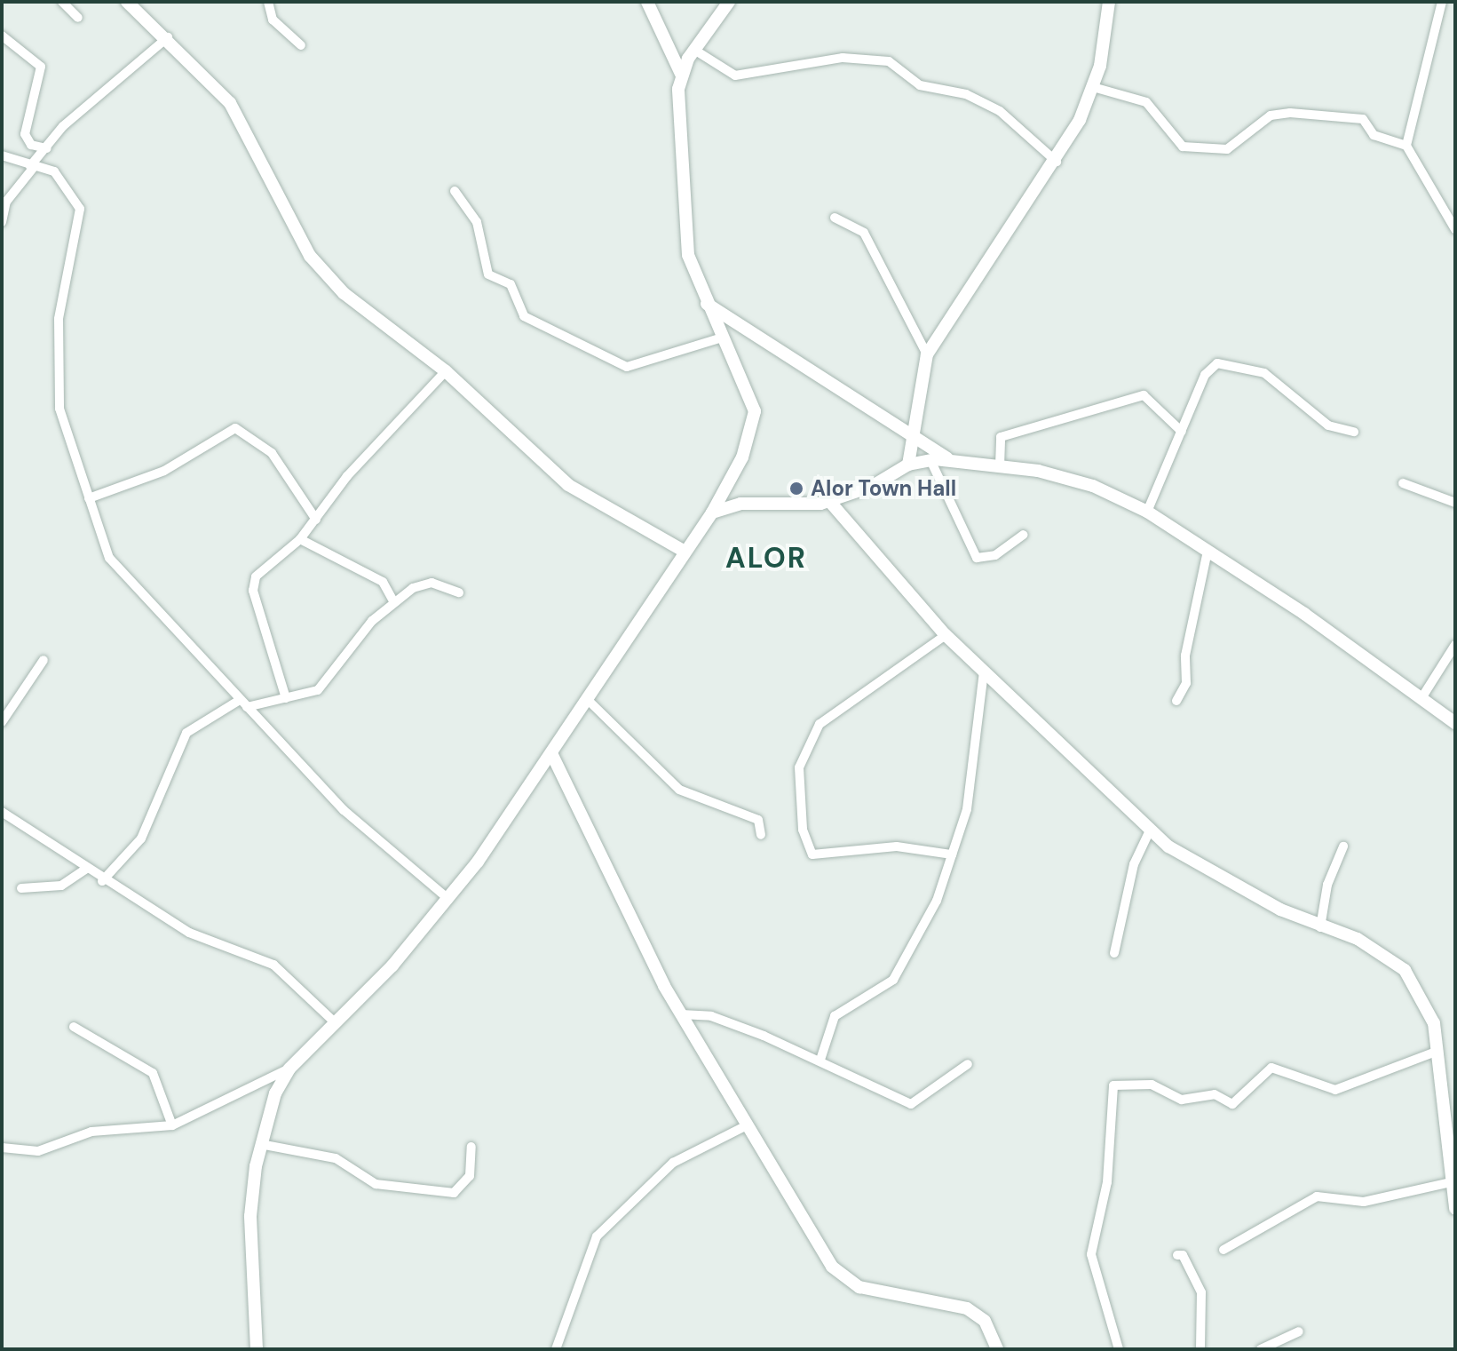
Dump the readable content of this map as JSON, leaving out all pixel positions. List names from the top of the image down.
{
  "districts": ["ALOR"],
  "places": ["Alor Town Hall"]
}
